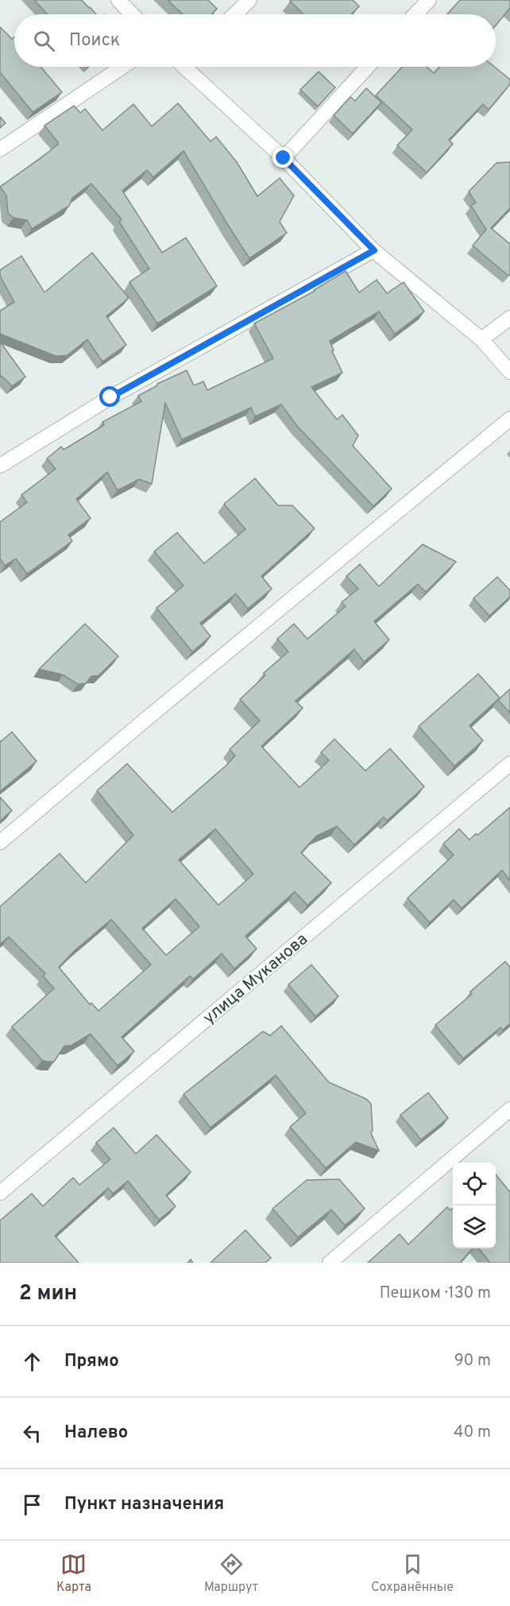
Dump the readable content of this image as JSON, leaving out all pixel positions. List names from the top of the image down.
{
  "streets": {
    "street": ["улица Муканова"]
  },
  "page": {
    "search": "Поиск",
    "heading": ["2 мин", "Пешком · 130 m"],
    "list": [
      ["Прямо", "90 m"],
      ["Налево", "40 m"],
      "Пункт назначения"
    ],
    "nav": ["Карта", "Маршрут", "Сохранённые"]
  }
}
